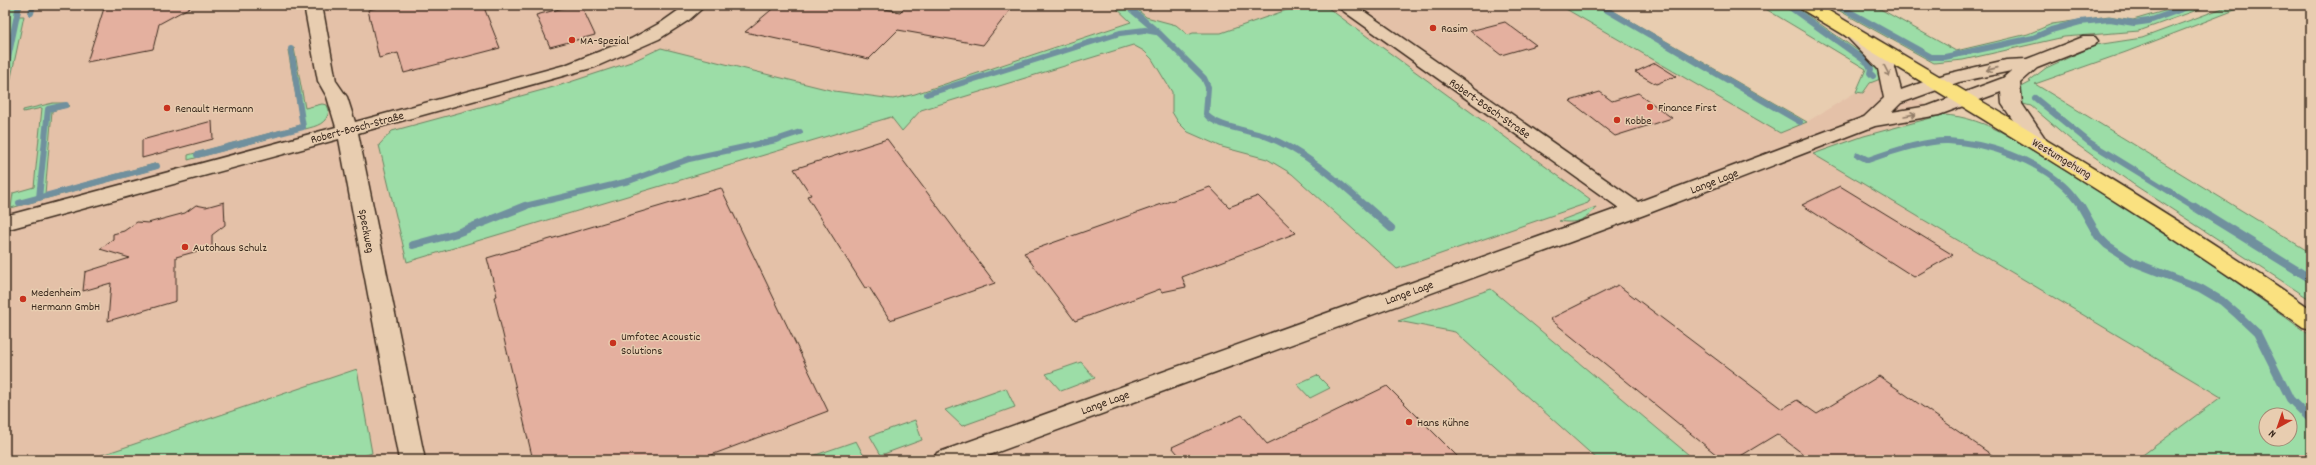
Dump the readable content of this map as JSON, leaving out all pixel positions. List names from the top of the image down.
{
  "streets": {
    "main road": ["Westumgehung"],
    "street": ["Robert-Bosch-Straße", "Lange Lage", "Speckweg"]
  },
  "crossings": [
    ["Robert-Bosch-Straße", "Lange Lage"],
    ["Robert-Bosch-Straße", "Speckweg"],
    ["Westumgehung", "Lange Lage"]
  ],
  "places": [
    "Rasim",
    "MA-Spezial",
    "Finance First",
    "Renault Hermann",
    "Kobbe",
    "Autohaus Schulz",
    "Medenheim Hermann GmbH",
    "Umfotec Acoustic Solutions",
    "Hans Kühne"
  ],
  "north": "bottom left"
}
